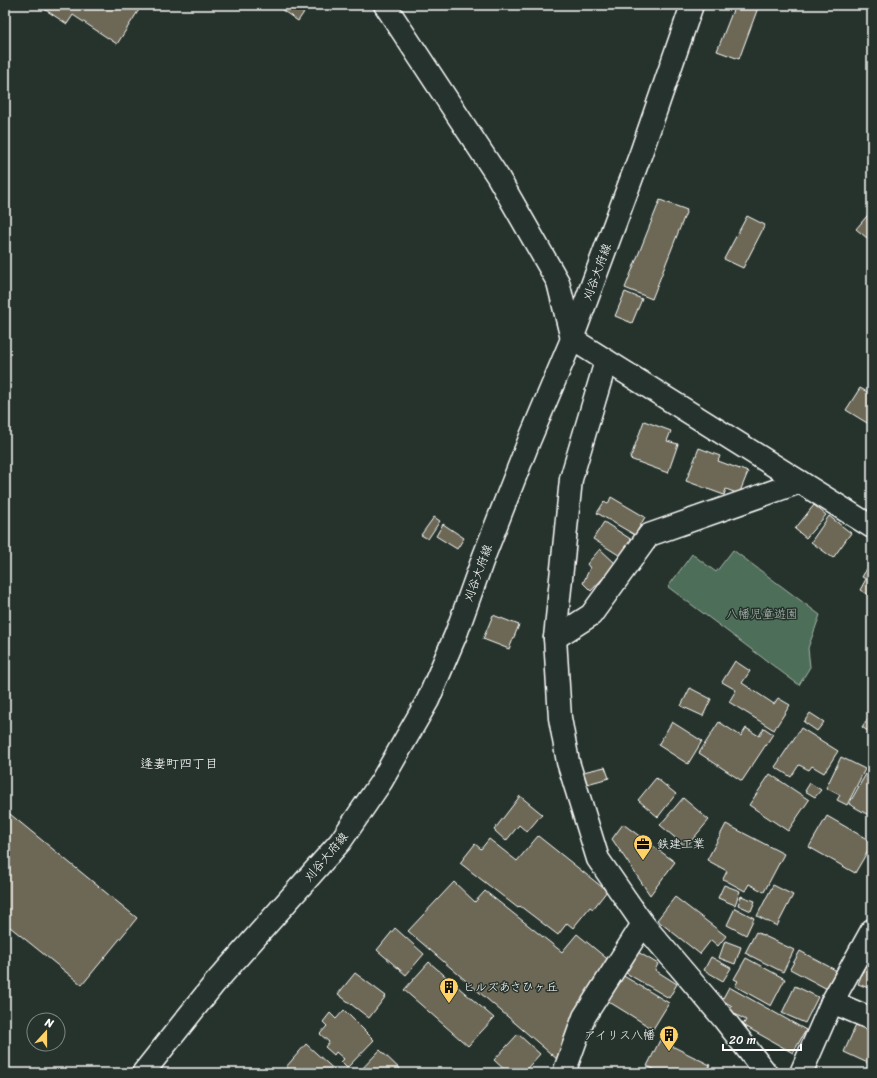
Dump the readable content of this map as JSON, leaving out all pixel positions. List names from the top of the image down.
{
  "streets": {
    "street": ["刈谷大府線"]
  },
  "districts": ["逢妻町四丁目"],
  "parks": ["八幡児童遊園"],
  "places": {
    "office": ["鉄建工業"],
    "building": ["ヒルズあさひヶ丘", "アイリス八幡"]
  },
  "scale_bar": "20 m",
  "north": "top"
}
